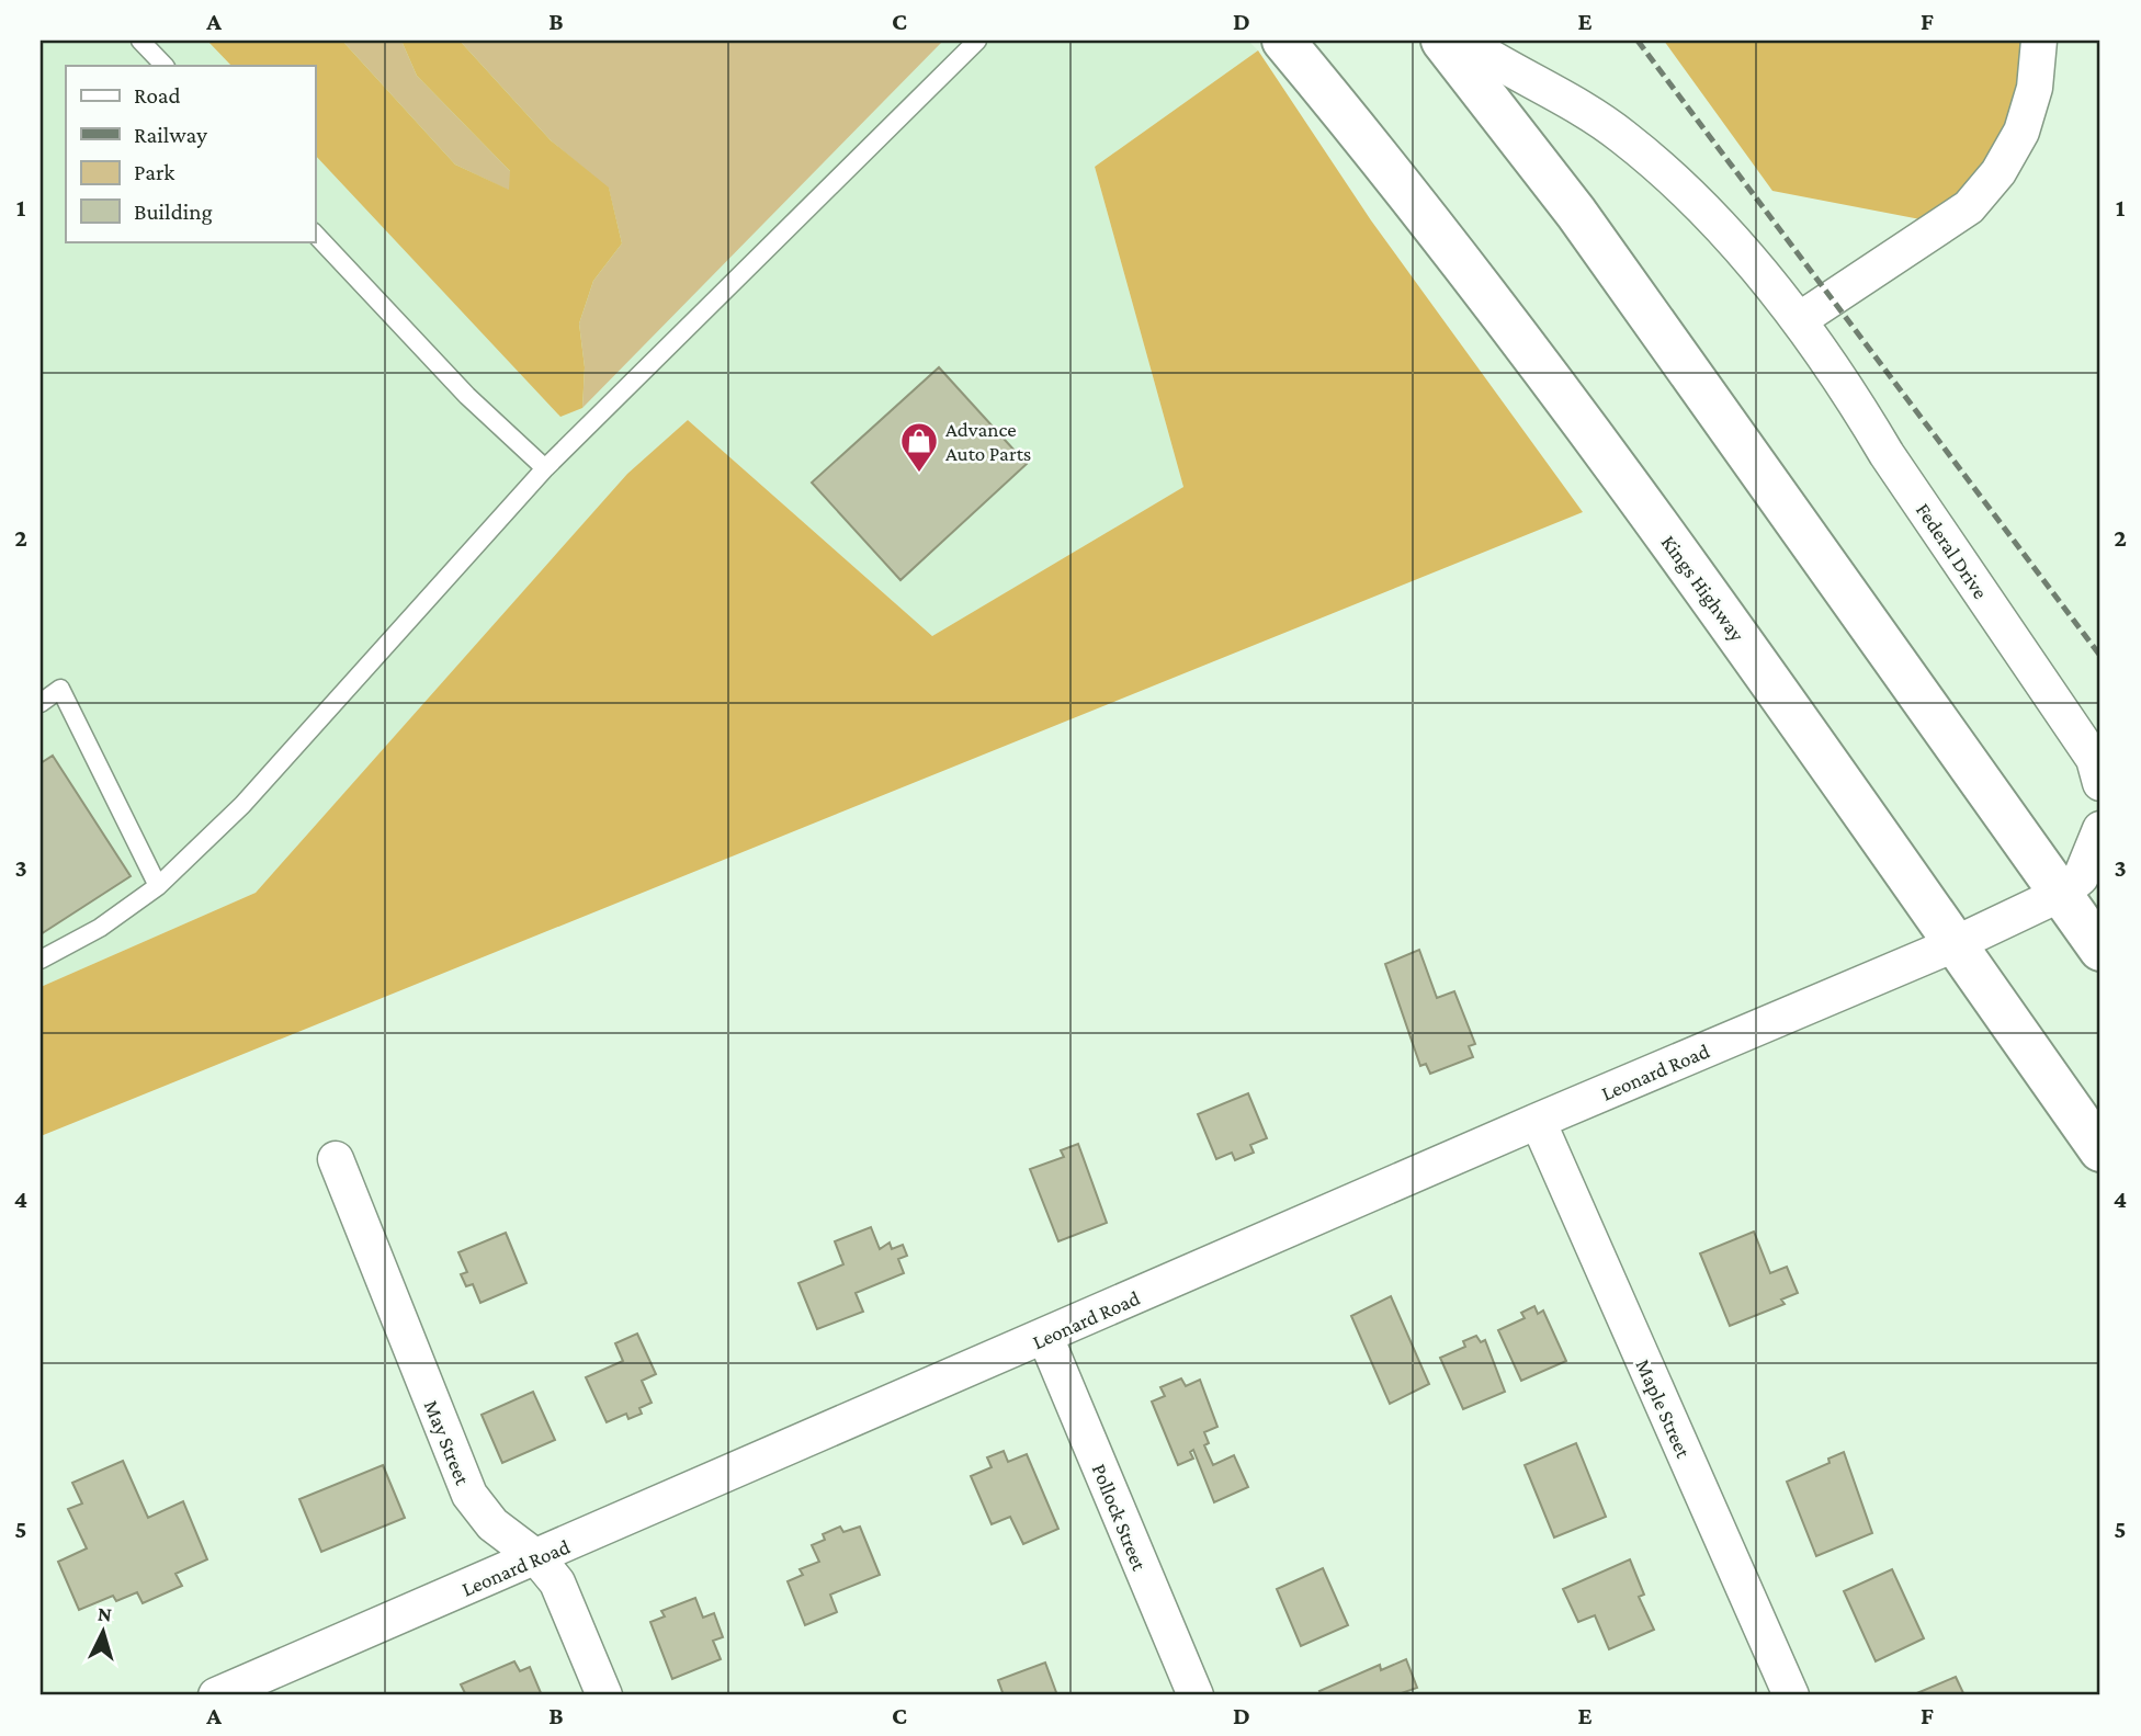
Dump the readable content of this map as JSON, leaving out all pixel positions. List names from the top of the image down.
{
  "streets": {
    "highway": ["Kings Highway"],
    "street": [
      "Federal Drive",
      "Leonard Road",
      "Maple Street",
      "May Street",
      "Pollock Street"
    ]
  },
  "crossings": [
    ["Kings Highway", "Leonard Road"],
    ["Leonard Road", "Maple Street"],
    ["Leonard Road", "May Street"],
    ["Leonard Road", "Pollock Street"]
  ],
  "places": {
    "shop": ["Advance Auto Parts"]
  },
  "legend": [
    "Road",
    "Railway",
    "Park",
    "Building"
  ],
  "north": "top",
  "grid": {
    "columns": [
      "A",
      "B",
      "C",
      "D",
      "E",
      "F"
    ],
    "rows": [
      "1",
      "2",
      "3",
      "4",
      "5"
    ]
  }
}
